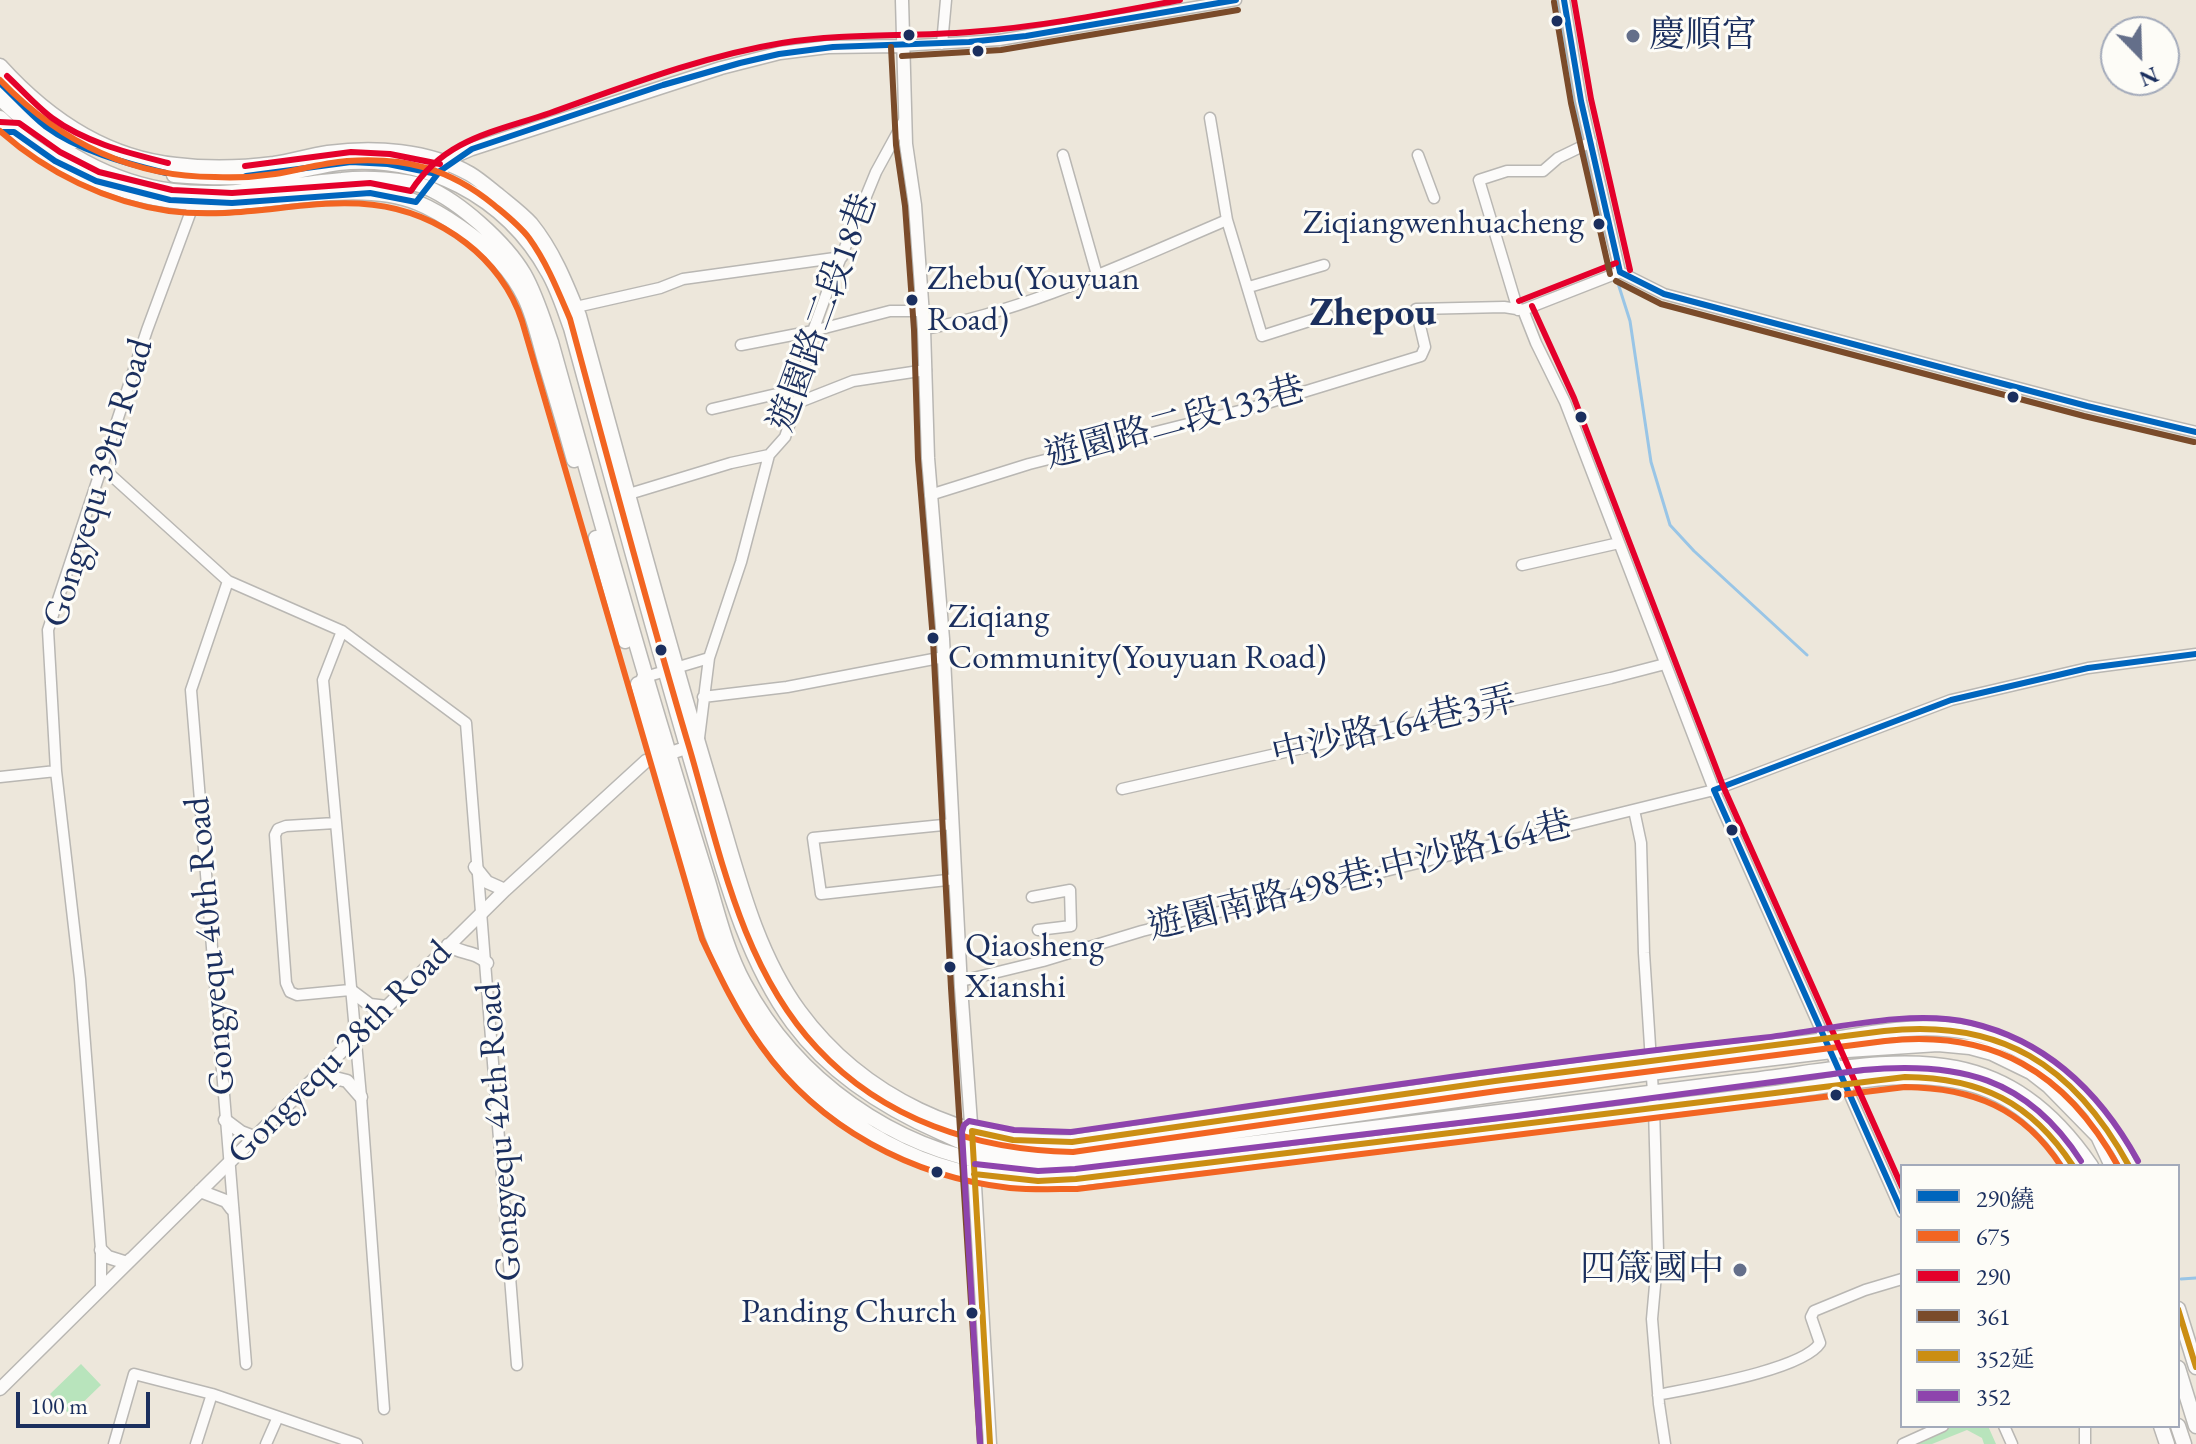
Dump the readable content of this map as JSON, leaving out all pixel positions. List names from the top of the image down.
{
  "streets": {
    "street": [
      "遊園路二段18巷",
      "遊園路二段133巷",
      "Gongyequ 39th Road",
      "中沙路164巷3弄",
      "遊園南路498巷;中沙路164巷",
      "Gongyequ 40th Road",
      "Gongyequ 28th Road",
      "Gongyequ 42th Road"
    ]
  },
  "crossings": [
    ["遊園路二段18巷", "Gongyequ 28th Road"],
    ["Gongyequ 39th Road", "Gongyequ 28th Road"],
    ["Gongyequ 39th Road", "Gongyequ 42th Road"],
    ["Gongyequ 40th Road", "Gongyequ 28th Road"],
    ["Gongyequ 40th Road", "Gongyequ 42th Road"],
    ["Gongyequ 28th Road", "Gongyequ 42th Road"]
  ],
  "districts": ["Zhepou"],
  "places": [
    "慶順宮",
    "Ziqiangwenhuacheng",
    "Zhebu(Youyuan Road)",
    "Ziqiang Community(Youyuan Road)",
    "Qiaosheng Xianshi",
    "四箴國中",
    "Panding Church"
  ],
  "lines": [
    "transit line 290繞",
    "transit line 290",
    "transit line 361",
    "transit line 675",
    "transit line 352",
    "transit line 352延"
  ],
  "legend": [
    "290繞",
    "675",
    "290",
    "361",
    "352延",
    "352"
  ],
  "scale_bar": "100 m",
  "north": "bottom right"
}
